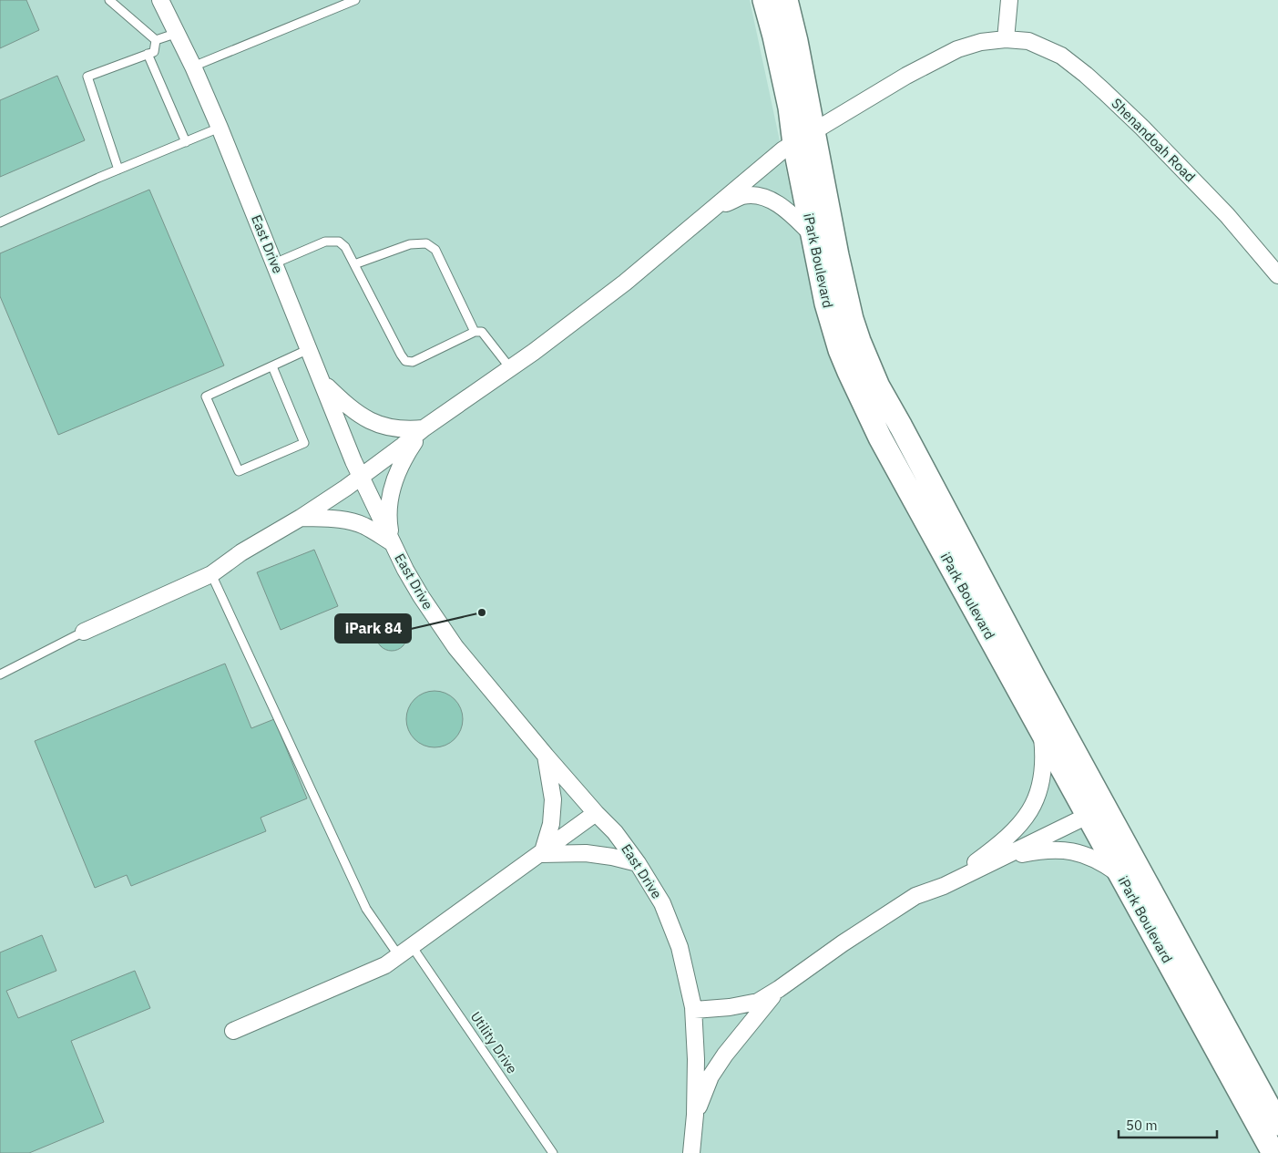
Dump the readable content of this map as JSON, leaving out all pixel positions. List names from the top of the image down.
{
  "streets": {
    "main road": ["iPark Boulevard"],
    "street": ["Shenandoah Road", "East Drive"],
    "lane": ["Utility Drive"]
  },
  "crossings": [
    ["Shenandoah Road", "East Drive"],
    ["Shenandoah Road", "iPark Boulevard"]
  ],
  "places": ["iPark 84"],
  "scale_bar": "50 m"
}
